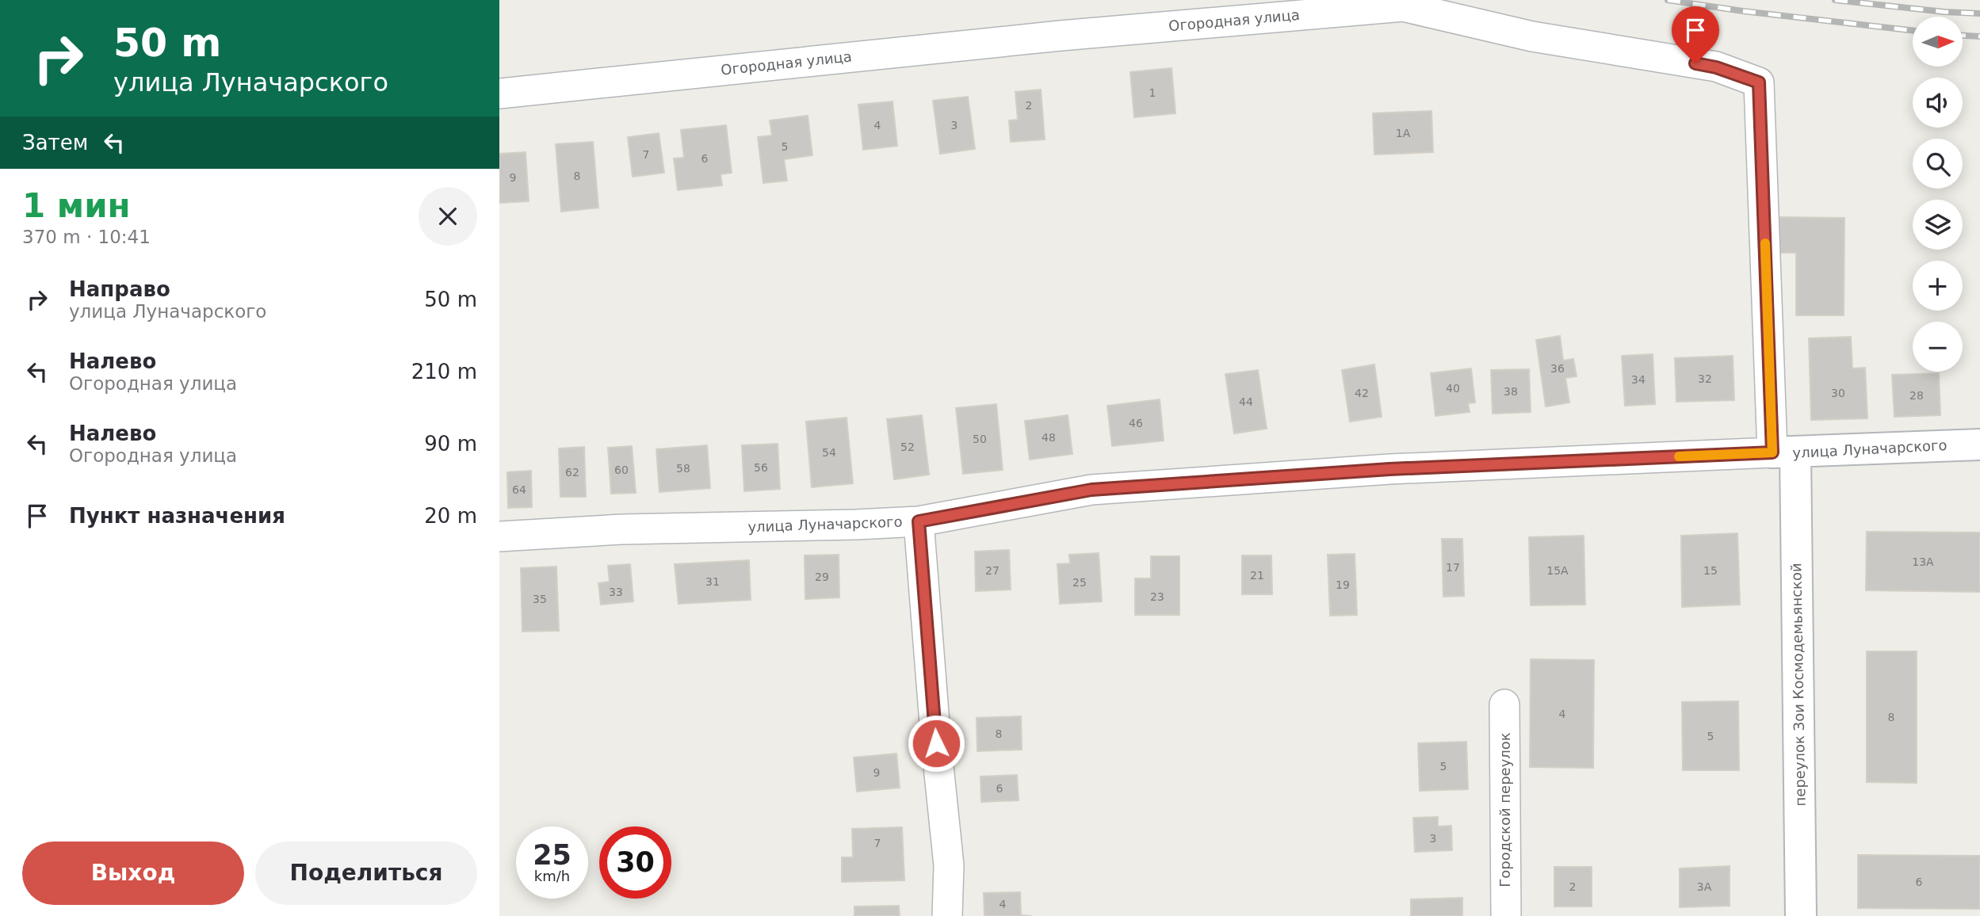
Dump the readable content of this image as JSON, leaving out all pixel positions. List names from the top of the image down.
{
  "streets": {
    "street": [
      "Огородная улица",
      "улица Луначарского",
      "переулок Зои Космодемьянской",
      "Городской переулок"
    ]
  },
  "crossings": [
    ["Огородная улица", "улица Луначарского"],
    ["Огородная улица", "переулок Зои Космодемьянской"],
    ["улица Луначарского", "переулок Зои Космодемьянской"]
  ],
  "house_numbers": [
    "1",
    "2",
    "4",
    "3",
    "1А",
    "5",
    "7",
    "6",
    "8",
    "9",
    "36",
    "32",
    "34",
    "40",
    "38",
    "42",
    "30",
    "28",
    "44",
    "46",
    "48",
    "50",
    "52",
    "54",
    "56",
    "58",
    "60",
    "62",
    "64",
    "13А",
    "17",
    "27",
    "15А",
    "15",
    "21",
    "29",
    "31",
    "25",
    "19",
    "33",
    "23",
    "35",
    "4",
    "8",
    "8",
    "5",
    "5",
    "9",
    "6",
    "3",
    "7",
    "6",
    "2",
    "3А",
    "4"
  ],
  "north": "right",
  "page": {
    "turn": ["50 m", "улица Луначарского"],
    "map_buttons": ["+", "−"],
    "then": "Затем",
    "heading": ["1 мин", "370 m · 10:41"],
    "list": [
      {
        "name": "Направо",
        "note": "улица Луначарского",
        "value": "50 m"
      },
      {
        "name": "Налево",
        "note": "Огородная улица",
        "value": "210 m"
      },
      {
        "name": "Налево",
        "note": "Огородная улица",
        "value": "90 m"
      },
      {
        "name": "Пункт назначения",
        "value": "20 m"
      }
    ],
    "speed": "25 km/h",
    "limit": "30",
    "buttons": ["Выход", "Поделиться"]
  }
}
